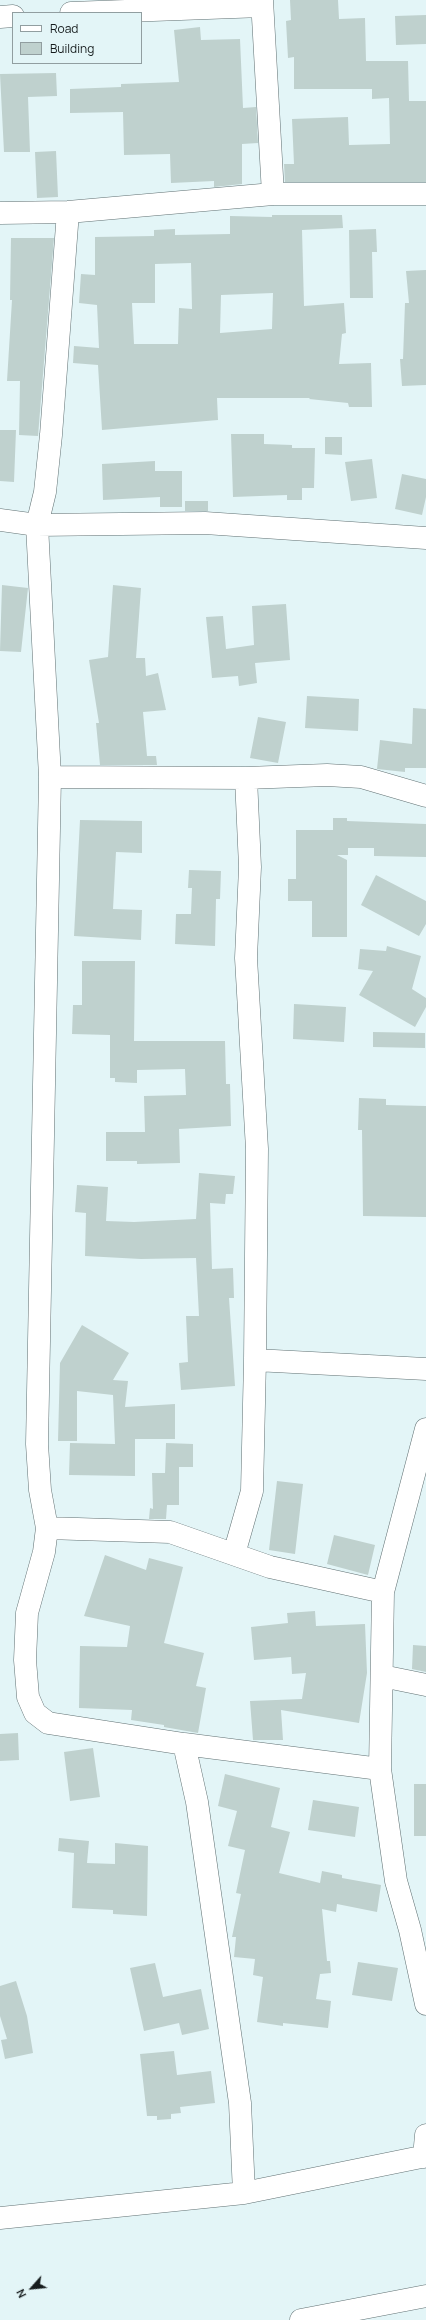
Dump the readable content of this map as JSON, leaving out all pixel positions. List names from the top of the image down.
{
  "legend": ["Road", "Building"],
  "north": "bottom left"
}
